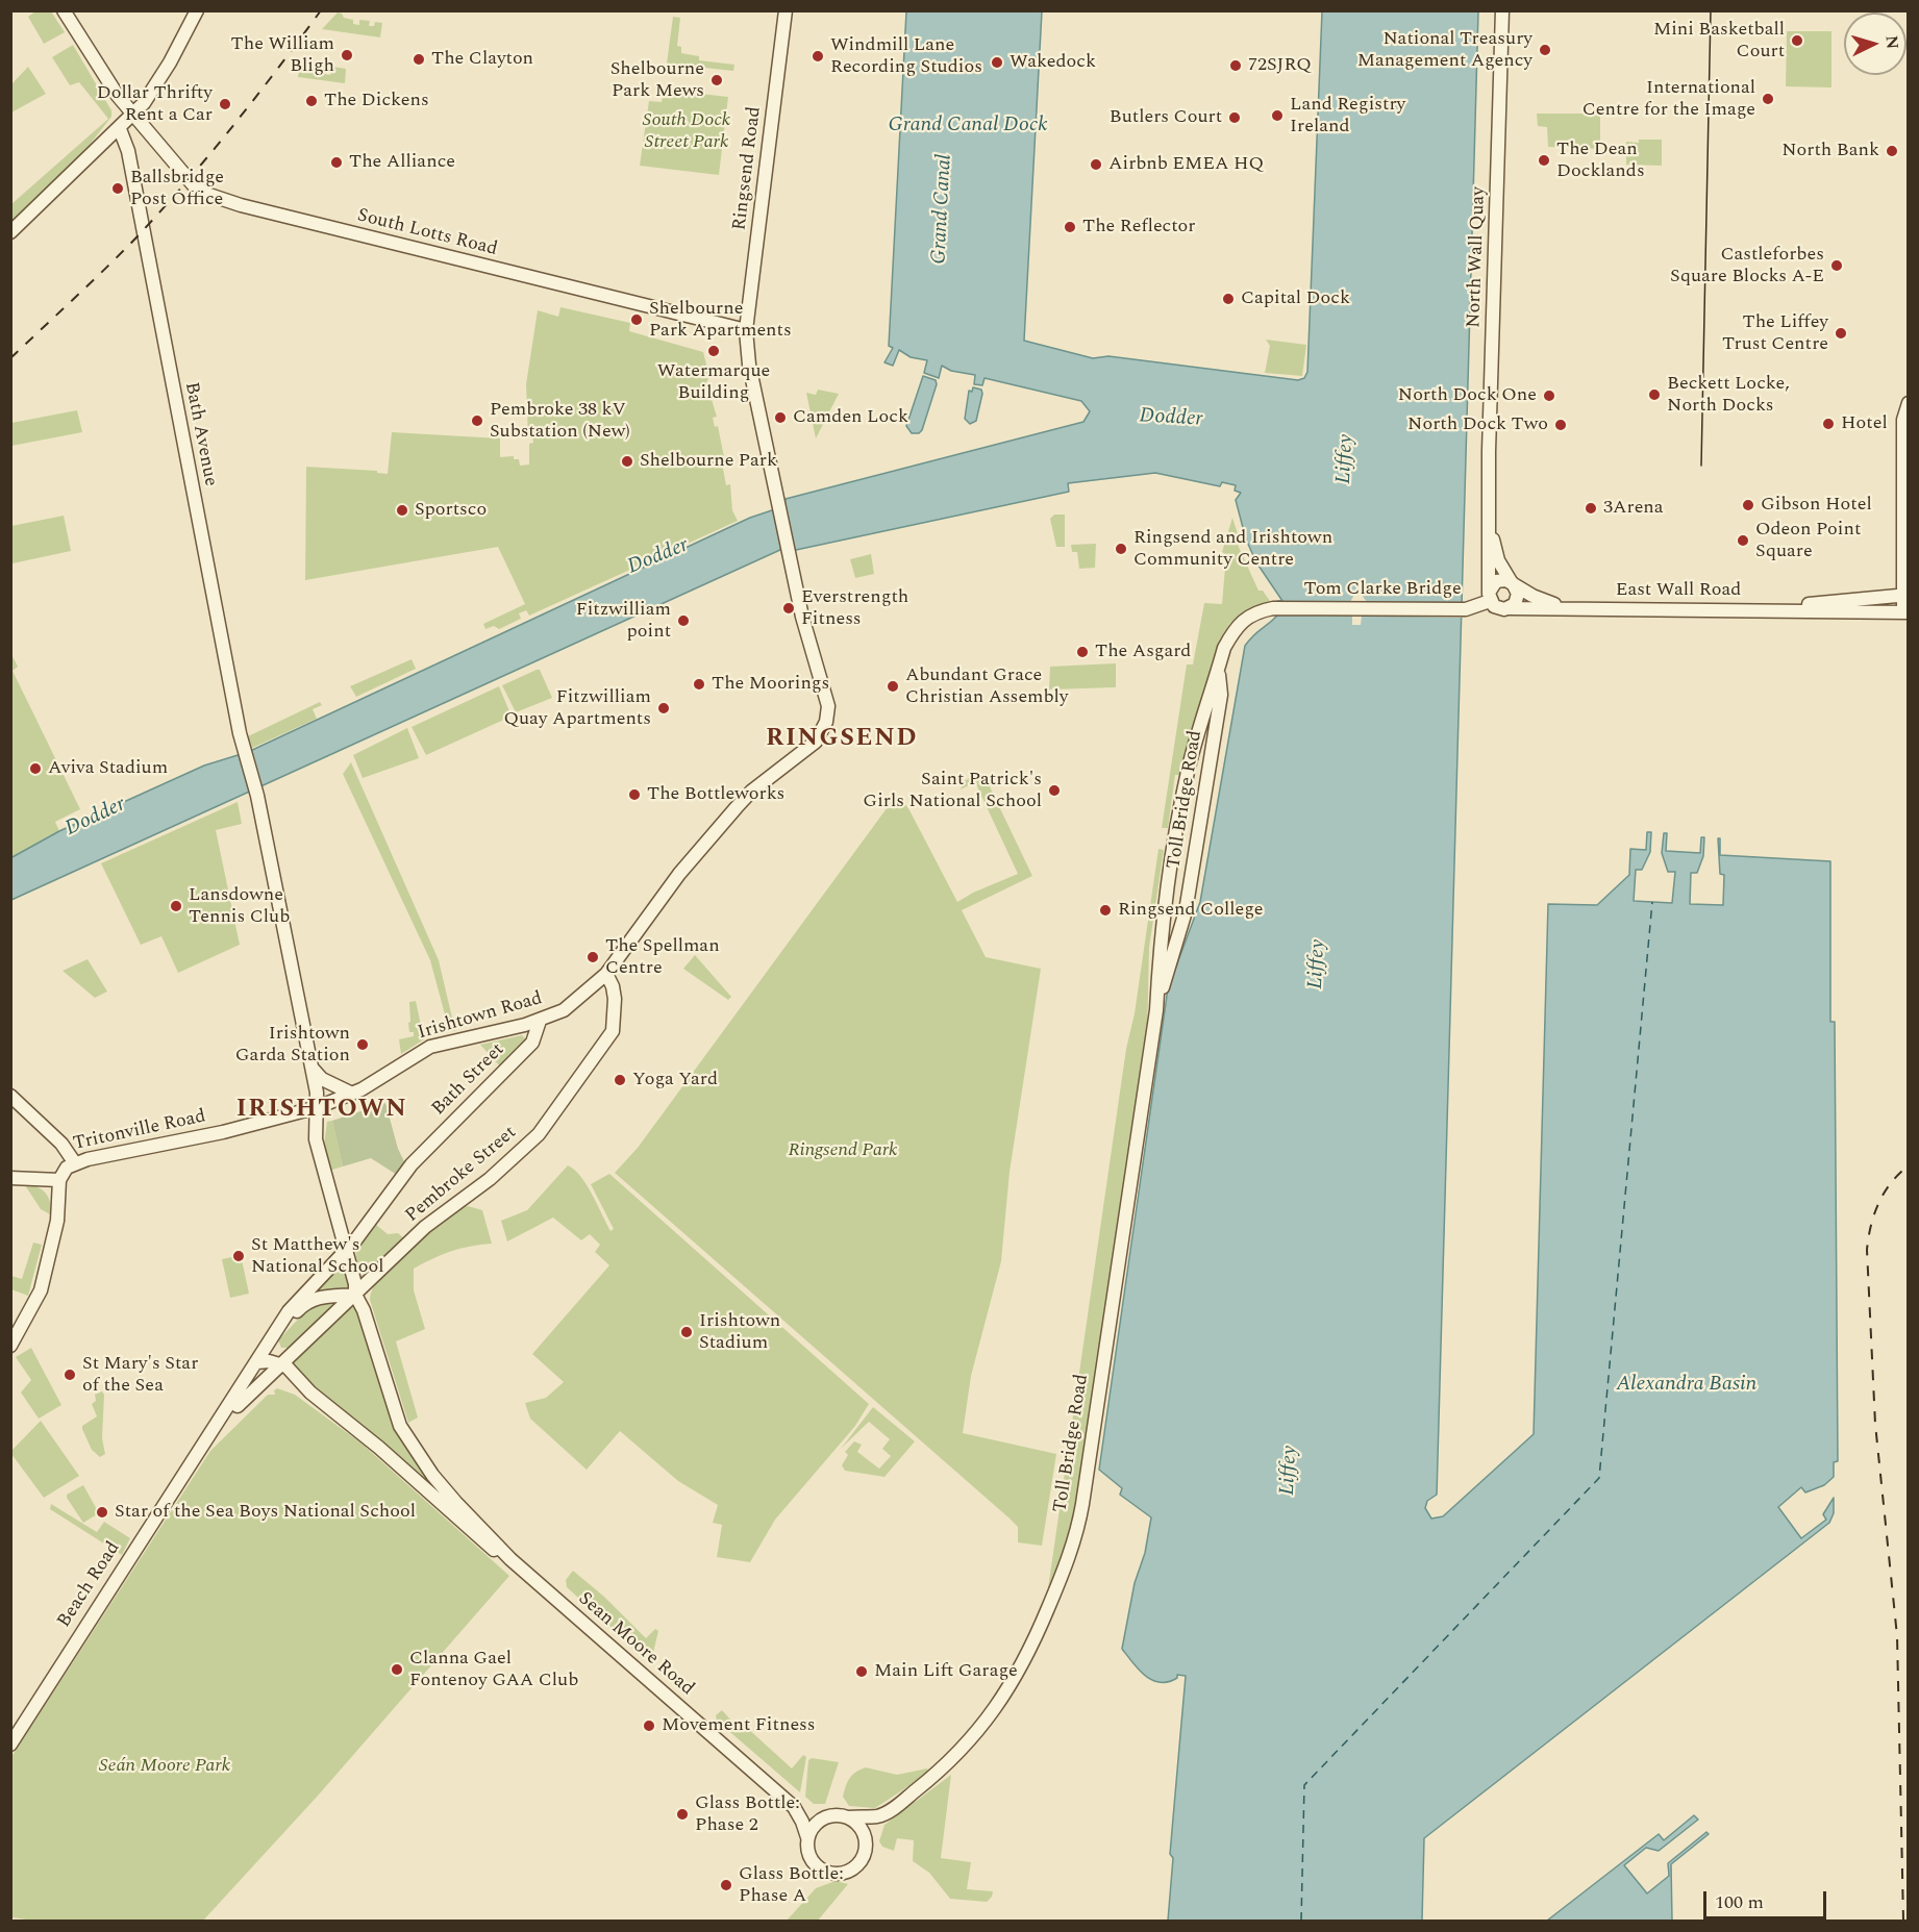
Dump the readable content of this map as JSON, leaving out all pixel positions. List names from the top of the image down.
{
  "streets": {
    "main road": [
      "Ringsend Road",
      "South Lotts Road",
      "North Wall Quay",
      "Bath Avenue",
      "Tom Clarke Bridge",
      "East Wall Road",
      "Toll Bridge Road",
      "Irishtown Road",
      "Bath Street",
      "Tritonville Road",
      "Pembroke Street",
      "Beach Road",
      "Sean Moore Road"
    ]
  },
  "crossings": [
    ["Ringsend Road", "South Lotts Road"],
    ["Ringsend Road", "Irishtown Road"],
    ["North Wall Quay", "Tom Clarke Bridge"],
    ["North Wall Quay", "East Wall Road"],
    ["Bath Avenue", "Sean Moore Road"],
    ["Tom Clarke Bridge", "East Wall Road"],
    ["Tom Clarke Bridge", "Toll Bridge Road"],
    ["Toll Bridge Road", "Sean Moore Road"],
    ["Irishtown Road", "Bath Street"],
    ["Irishtown Road", "Tritonville Road"],
    ["Irishtown Road", "Pembroke Street"],
    ["Irishtown Road", "Sean Moore Road"],
    ["Bath Street", "Beach Road"],
    ["Bath Street", "Sean Moore Road"],
    ["Tritonville Road", "Sean Moore Road"],
    ["Pembroke Street", "Beach Road"],
    ["Pembroke Street", "Sean Moore Road"],
    ["Beach Road", "Sean Moore Road"]
  ],
  "districts": ["RINGSEND", "IRISHTOWN"],
  "water": [
    "Grand Canal Dock",
    "Grand Canal",
    "Dodder",
    "Liffey",
    "Alexandra Basin"
  ],
  "parks": ["South Dock Street Park", "Ringsend Park", "Seán Moore Park"],
  "places": [
    "Mini Basketball Court",
    "National Treasury Management Agency",
    "The William Bligh",
    "Windmill Lane Recording Studios",
    "The Clayton",
    "Wakedock",
    "72SJRQ",
    "Shelbourne Park Mews",
    "International Centre for the Image",
    "The Dickens",
    "Dollar Thrifty Rent a Car",
    "Land Registry Ireland",
    "Butlers Court",
    "North Bank",
    "The Dean Docklands",
    "The Alliance",
    "Airbnb EMEA HQ",
    "Ballsbridge Post Office",
    "The Reflector",
    "Castleforbes Square Blocks A-E",
    "Capital Dock",
    "Shelbourne Park Apartments",
    "The Liffey Trust Centre",
    "Watermarque Building",
    "Beckett Locke, North Docks",
    "North Dock One",
    "Camden Lock",
    "Pembroke 38 kV Substation (New)",
    "Hotel",
    "North Dock Two",
    "Shelbourne Park",
    "Gibson Hotel",
    "3Arena",
    "Sportsco",
    "Odeon Point Square",
    "Ringsend and Irishtown Community Centre",
    "Everstrength Fitness",
    "Fitzwilliam point",
    "The Asgard",
    "The Moorings",
    "Abundant Grace Christian Assembly",
    "Fitzwilliam Quay Apartments",
    "Aviva Stadium",
    "Saint Patrick's Girls National School",
    "The Bottleworks",
    "Lansdowne Tennis Club",
    "Ringsend College",
    "The Spellman Centre",
    "Irishtown Garda Station",
    "Yoga Yard",
    "St Matthew's National School",
    "Irishtown Stadium",
    "St Mary's Star of the Sea",
    "Star of the Sea Boys National School",
    "Clanna Gael Fontenoy GAA Club",
    "Main Lift Garage",
    "Movement Fitness",
    "Glass Bottle: Phase 2",
    "Glass Bottle: Phase A"
  ],
  "scale_bar": "100 m",
  "north": "right"
}
